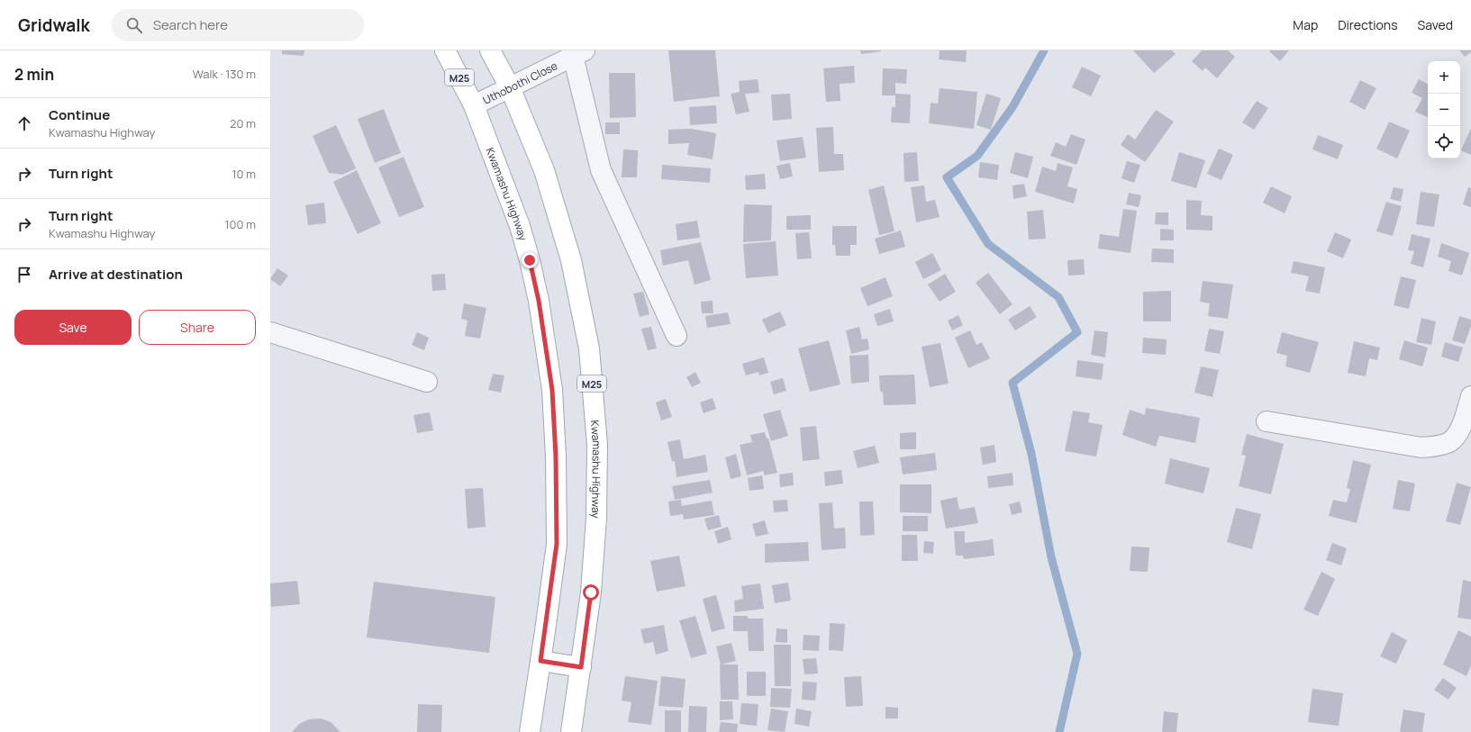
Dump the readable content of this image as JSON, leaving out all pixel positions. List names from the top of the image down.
{
  "streets": {
    "main road": ["M25", "Kwamashu Highway"],
    "street": ["Uthobothi Close"]
  },
  "crossings": [
    ["Uthobothi Close", "Kwamashu Highway"]
  ],
  "page": {
    "header": "Gridwalk",
    "search": "Search here",
    "nav": ["Map", "Directions", "Saved"],
    "heading": ["2 min", "Walk · 130 m"],
    "map_buttons": ["+", "−"],
    "list": [
      ["Continue", "Kwamashu Highway", "20 m"],
      ["Turn right", "10 m"],
      ["Turn right", "Kwamashu Highway", "100 m"],
      "Arrive at destination"
    ],
    "buttons": ["Save", "Share"]
  }
}
